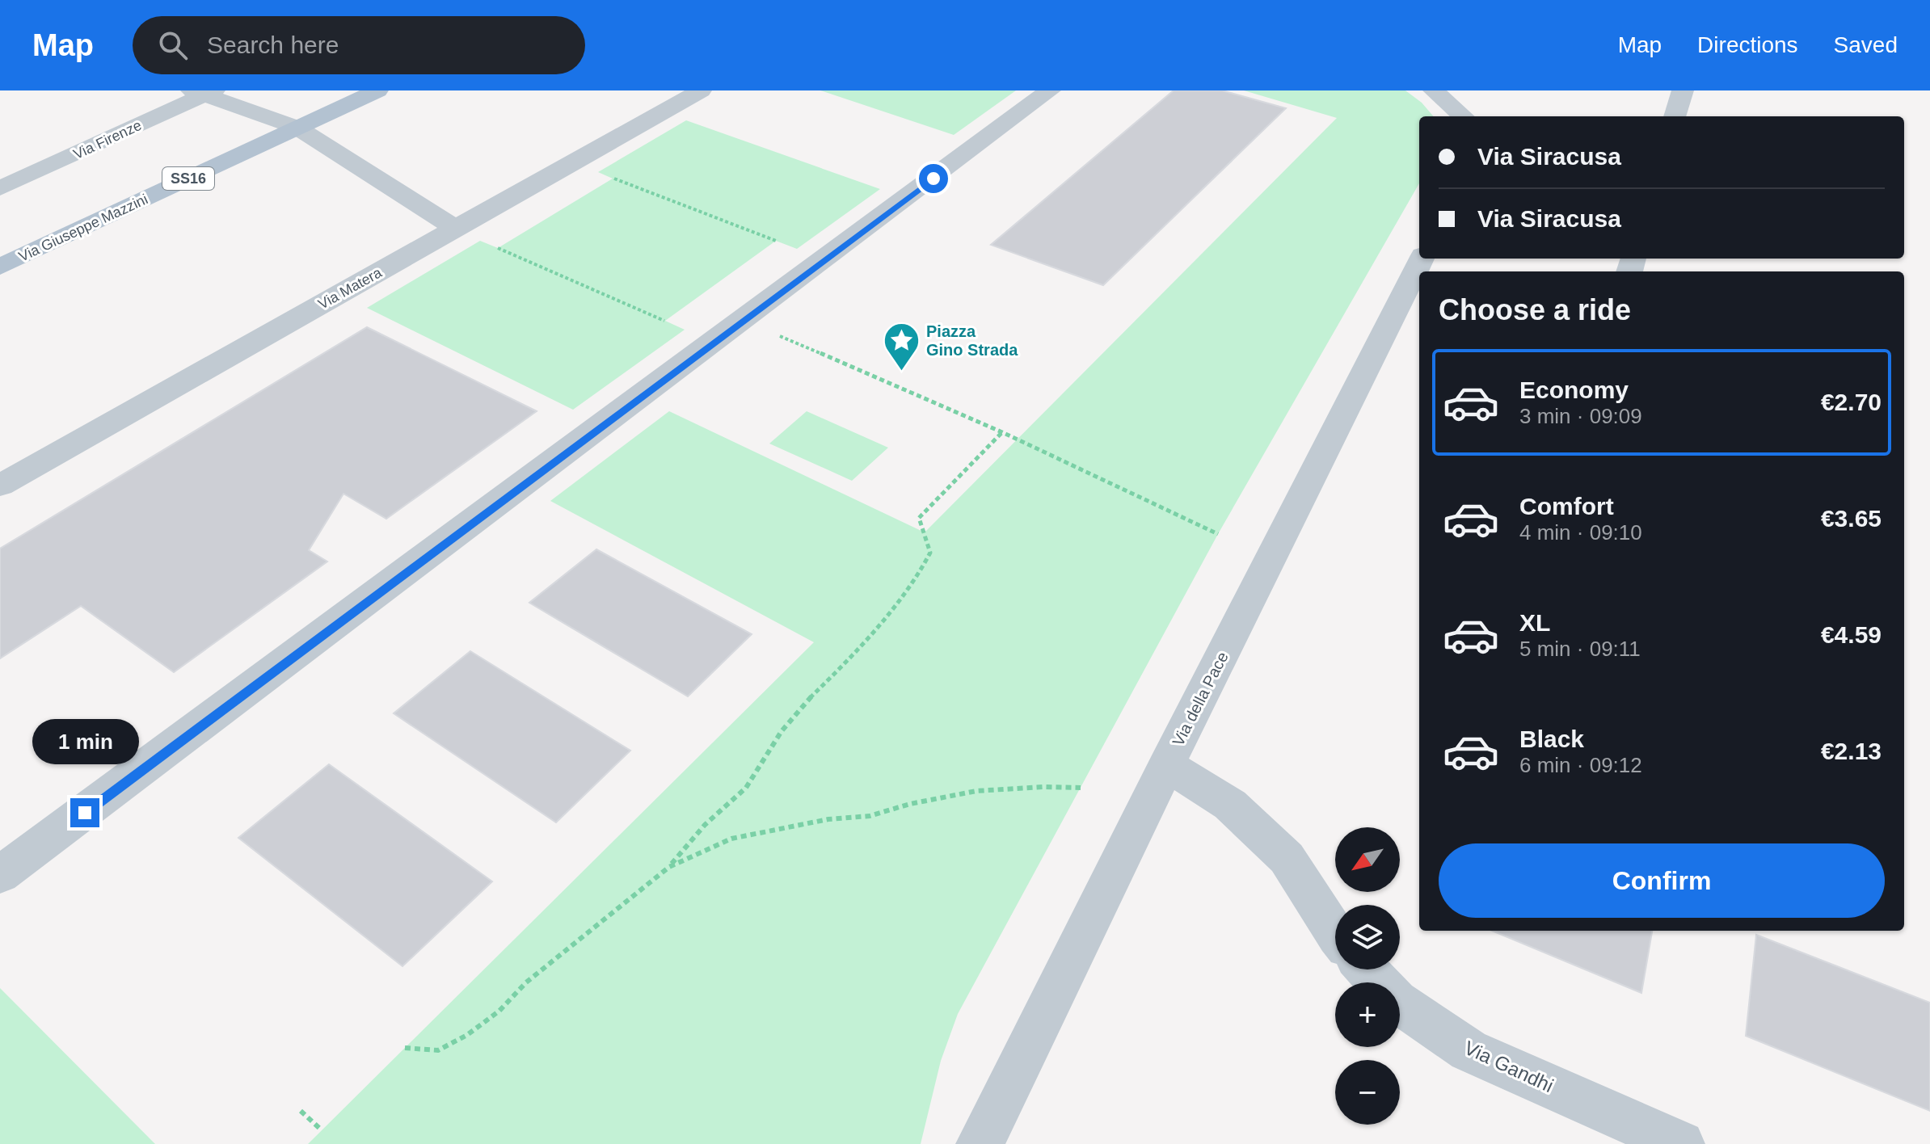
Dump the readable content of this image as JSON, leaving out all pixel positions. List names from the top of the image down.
{
  "streets": {
    "main road": ["SS16", "Via Giuseppe Mazzini"],
    "street": [
      "Via Firenze",
      "Via Matera",
      "Via della Pace",
      "Via Gandhi"
    ]
  },
  "places": {
    "place": ["Piazza Gino Strada"]
  },
  "north": "bottom left",
  "page": {
    "header": "Map",
    "search": "Search here",
    "nav": ["Map", "Directions", "Saved"],
    "banner": ["Via Siracusa", "Via Siracusa"],
    "heading": "Choose a ride",
    "list": [
      {
        "name": "Economy",
        "note": "3 min · 09:09",
        "value": "€2.70"
      },
      {
        "name": "Comfort",
        "note": "4 min · 09:10",
        "value": "€3.65"
      },
      {
        "name": "XL",
        "note": "5 min · 09:11",
        "value": "€4.59"
      },
      {
        "name": "Black",
        "note": "6 min · 09:12",
        "value": "€2.13"
      }
    ],
    "bubble": "1 min",
    "map_buttons": ["+", "−"],
    "buttons": "Confirm"
  }
}
